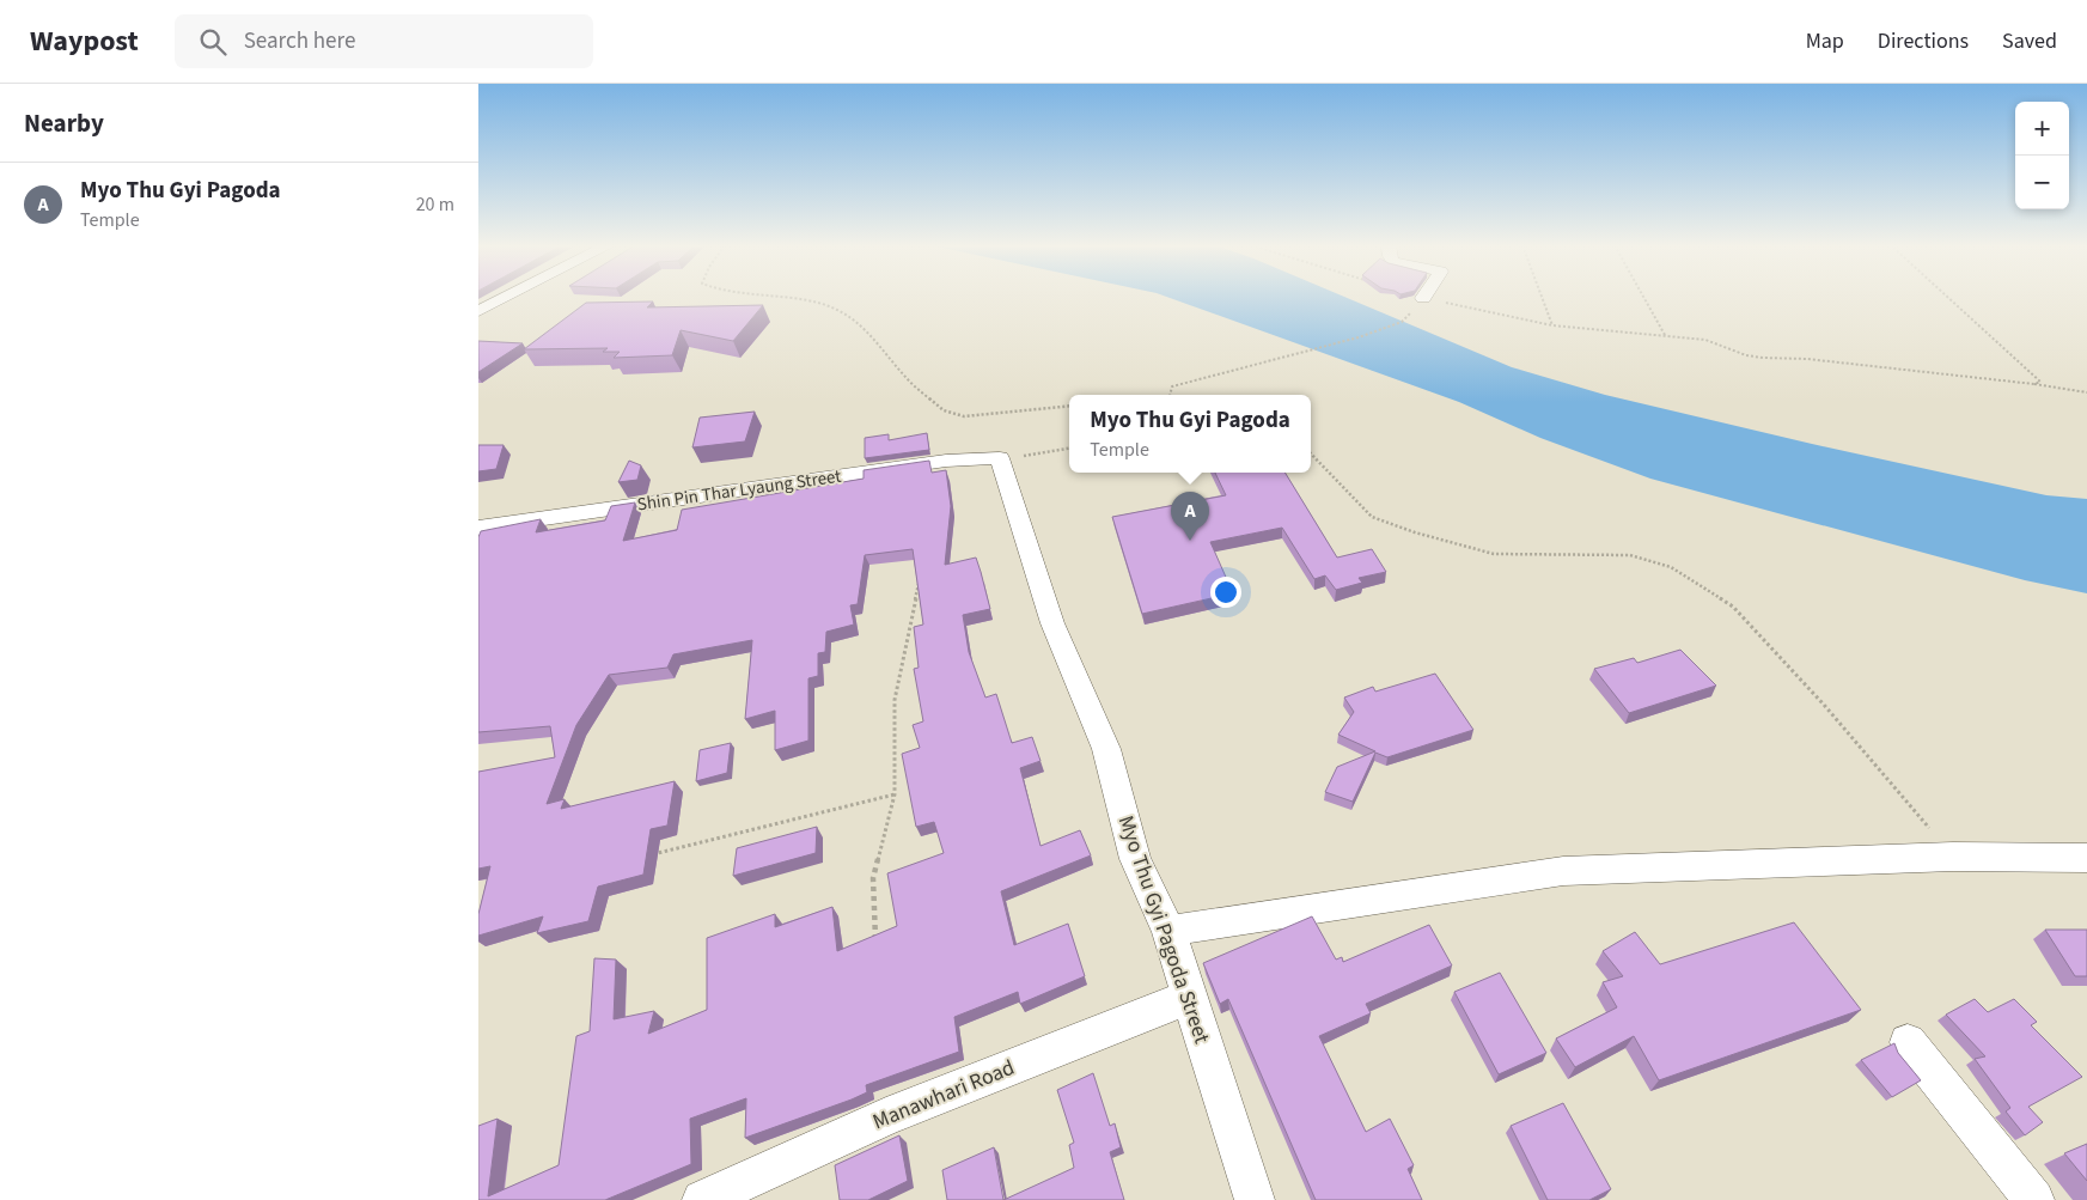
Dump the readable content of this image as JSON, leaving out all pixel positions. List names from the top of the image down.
{
  "streets": {
    "street": ["Shin Pin Thar Lyaung Street", "Myo Thu Gyi Pagoda Street", "Manawhari Road"]
  },
  "crossings": [
    ["Shin Pin Thar Lyaung Street", "Myo Thu Gyi Pagoda Street"],
    ["Myo Thu Gyi Pagoda Street", "Manawhari Road"]
  ],
  "page": {
    "header": "Waypost",
    "search": "Search here",
    "nav": ["Map", "Directions", "Saved"],
    "heading": "Nearby",
    "map_buttons": ["+", "−"],
    "list": [
      {
        "mark": "A",
        "name": "Myo Thu Gyi Pagoda",
        "note": "Temple",
        "value": "20 m"
      }
    ],
    "popup": ["Myo Thu Gyi Pagoda", "Temple"],
    "pins": "A"
  }
}
